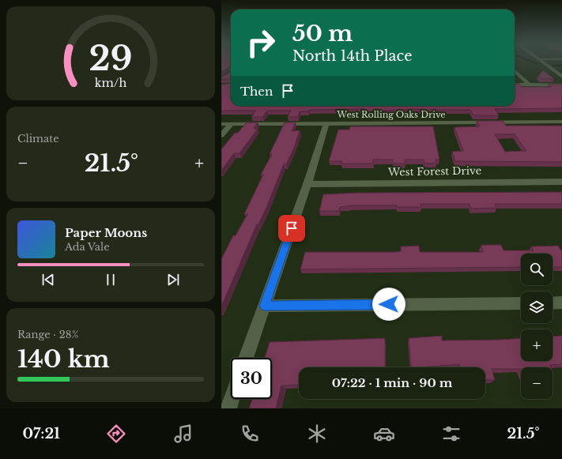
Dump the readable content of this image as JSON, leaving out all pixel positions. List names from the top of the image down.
{
  "streets": {
    "street": ["West Rolling Oaks Drive", "West Forest Drive"]
  },
  "page": {
    "turn": ["50 m", "North 14th Place"],
    "then": "Then",
    "tile": [
      "Climate",
      ["Range · 28%", "140 km"]
    ],
    "heat": ["−", "21.5°", "+"],
    "song": ["Paper Moons", "Ada Vale"],
    "map_buttons": ["+", "−"],
    "limit": "30",
    "trip": "07:22 · 1 min · 90 m",
    "tabs": ["07:21", "21.5°"],
    "gauge": ["29", "km/h"]
  }
}
